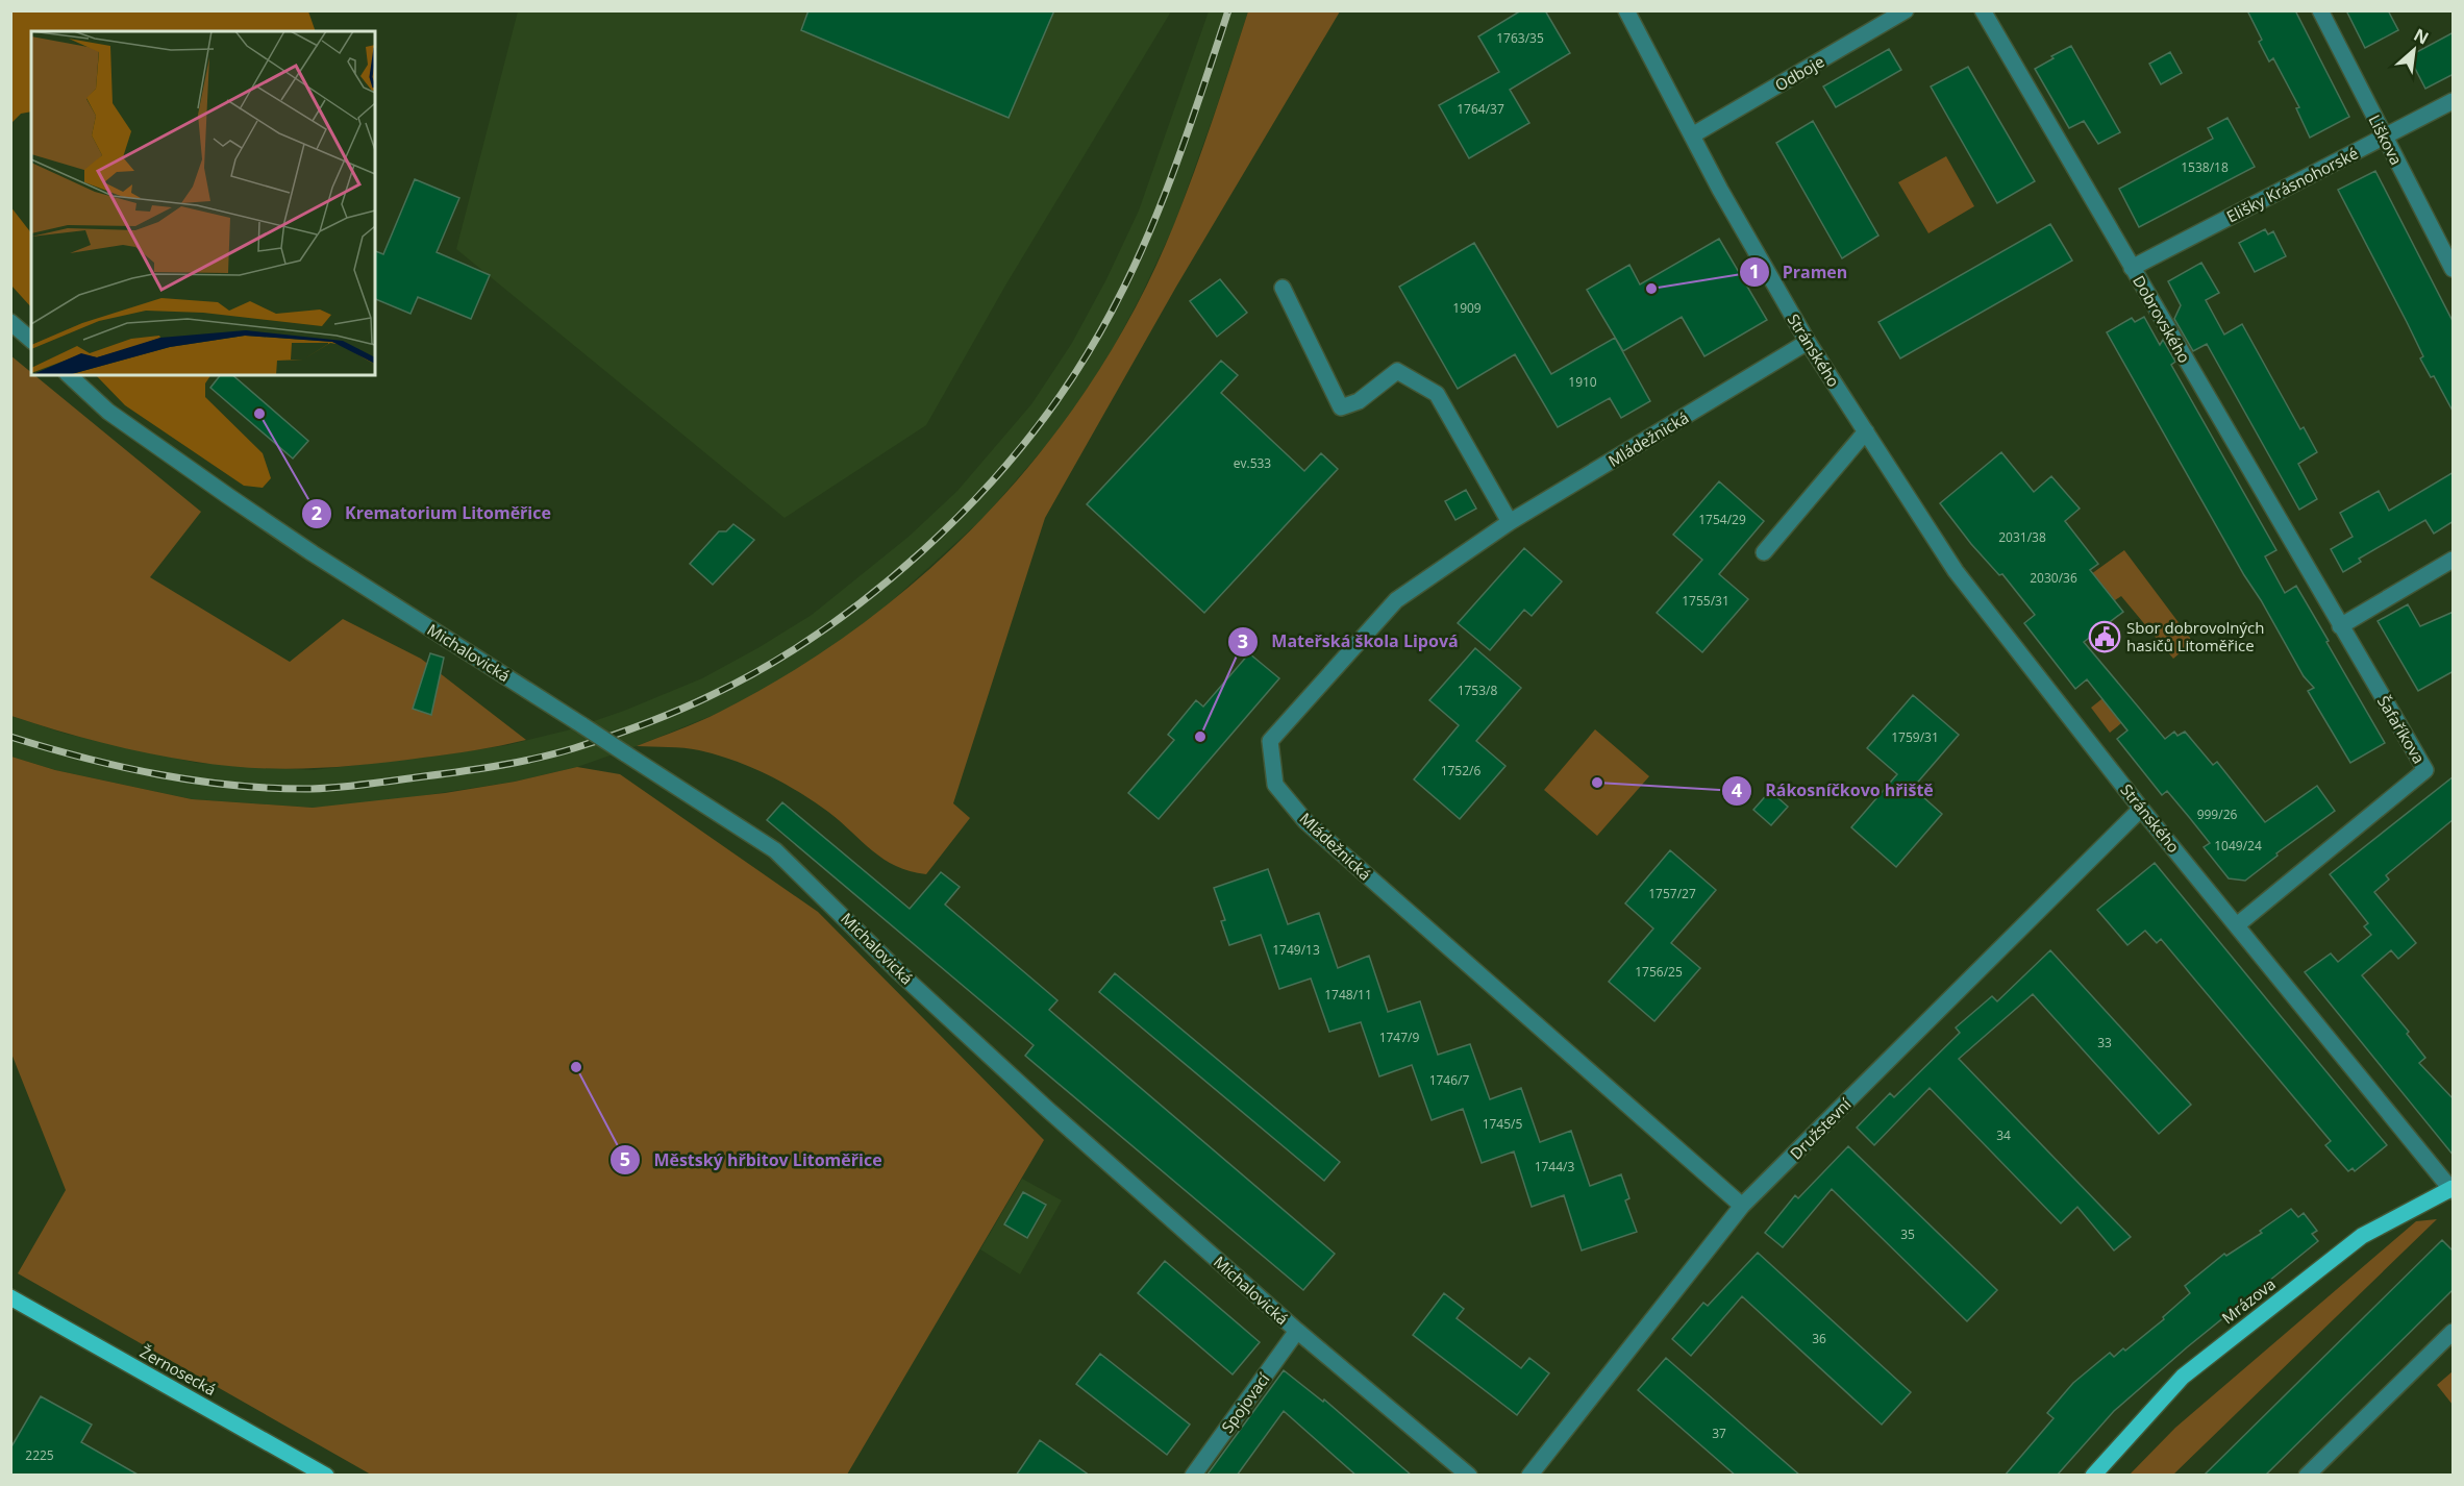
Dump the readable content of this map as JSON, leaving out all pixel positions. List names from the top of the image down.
{
  "streets": {
    "main road": ["Mrázova", "Žernosecká"],
    "street": [
      "Odboje",
      "Liškova",
      "Elišky Krásnohorské",
      "Dobrovského",
      "Stránského",
      "Mládežnická",
      "Michalovická",
      "Šafaříkova",
      "Družstevní",
      "Spojovací"
    ]
  },
  "crossings": [
    ["Odboje", "Stránského"],
    ["Liškova", "Elišky Krásnohorské"],
    ["Elišky Krásnohorské", "Dobrovského"],
    ["Dobrovského", "Šafaříkova"],
    ["Stránského", "Mládežnická"],
    ["Stránského", "Šafaříkova"],
    ["Stránského", "Družstevní"],
    ["Stránského", "Mrázova"],
    ["Mládežnická", "Družstevní"],
    ["Michalovická", "Spojovací"]
  ],
  "places": {
    "other": [
      "Pramen",
      "Krematorium Litoměřice",
      "Mateřská škola Lipová",
      "Rákosníčkovo hřiště",
      "Městský hřbitov Litoměřice"
    ],
    "public building": ["Sbor dobrovolných hasičů Litoměřice"]
  },
  "house_numbers": [
    "1763/35",
    "1764/37",
    "1538/18",
    "1909",
    "1910",
    "ev.533",
    "1754/29",
    "2031/38",
    "2030/36",
    "1755/31",
    "1753/8",
    "1759/31",
    "1752/6",
    "999/26",
    "1049/24",
    "1757/27",
    "1749/13",
    "1756/25",
    "1748/11",
    "1747/9",
    "33",
    "1746/7",
    "1745/5",
    "34",
    "1744/3",
    "35",
    "36",
    "37",
    "2225"
  ],
  "north": "top right"
}
